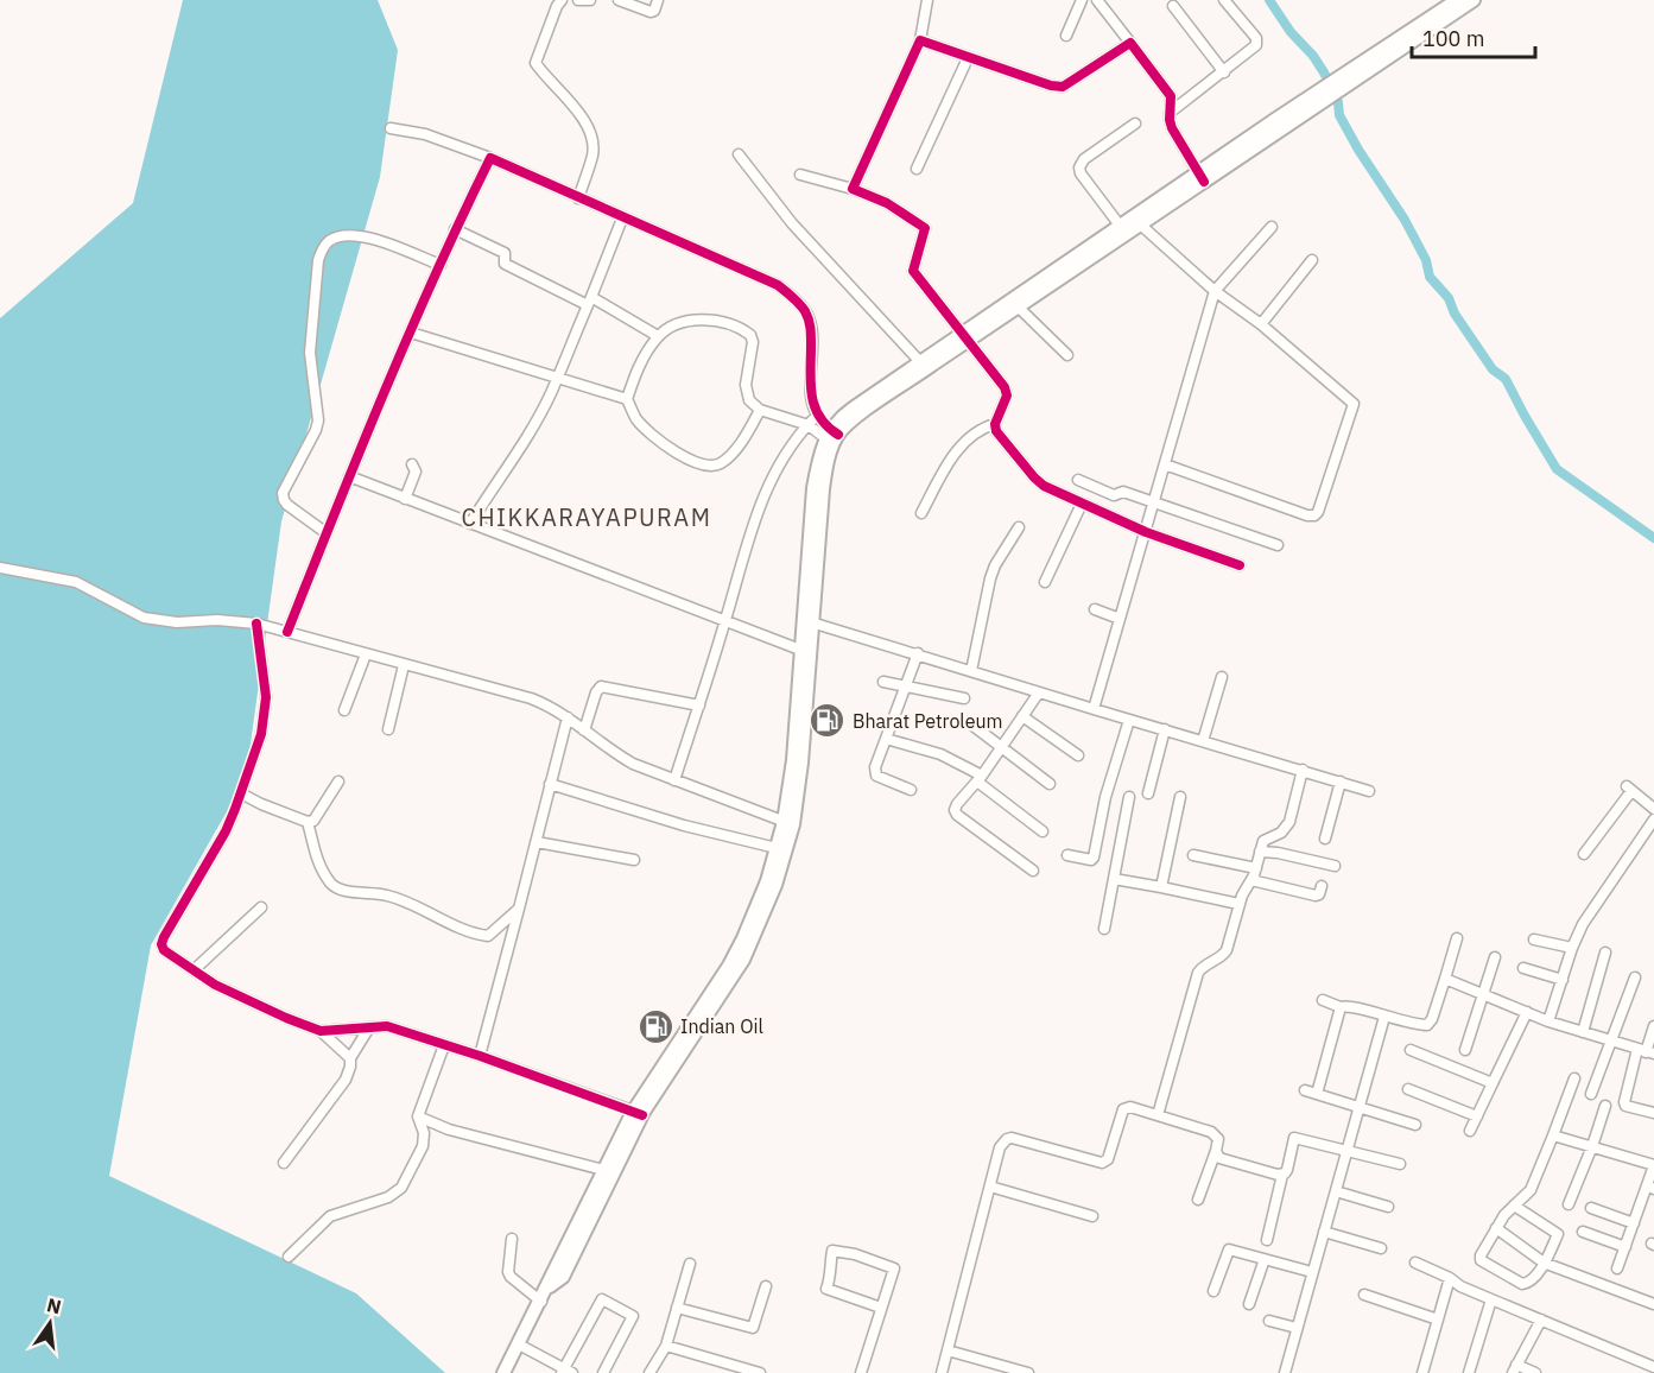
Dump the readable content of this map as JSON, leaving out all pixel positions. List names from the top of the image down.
{
  "districts": ["CHIKKARAYAPURAM"],
  "places": {
    "fuel station": ["Bharat Petroleum", "Indian Oil"]
  },
  "scale_bar": "100 m",
  "north": "top"
}
